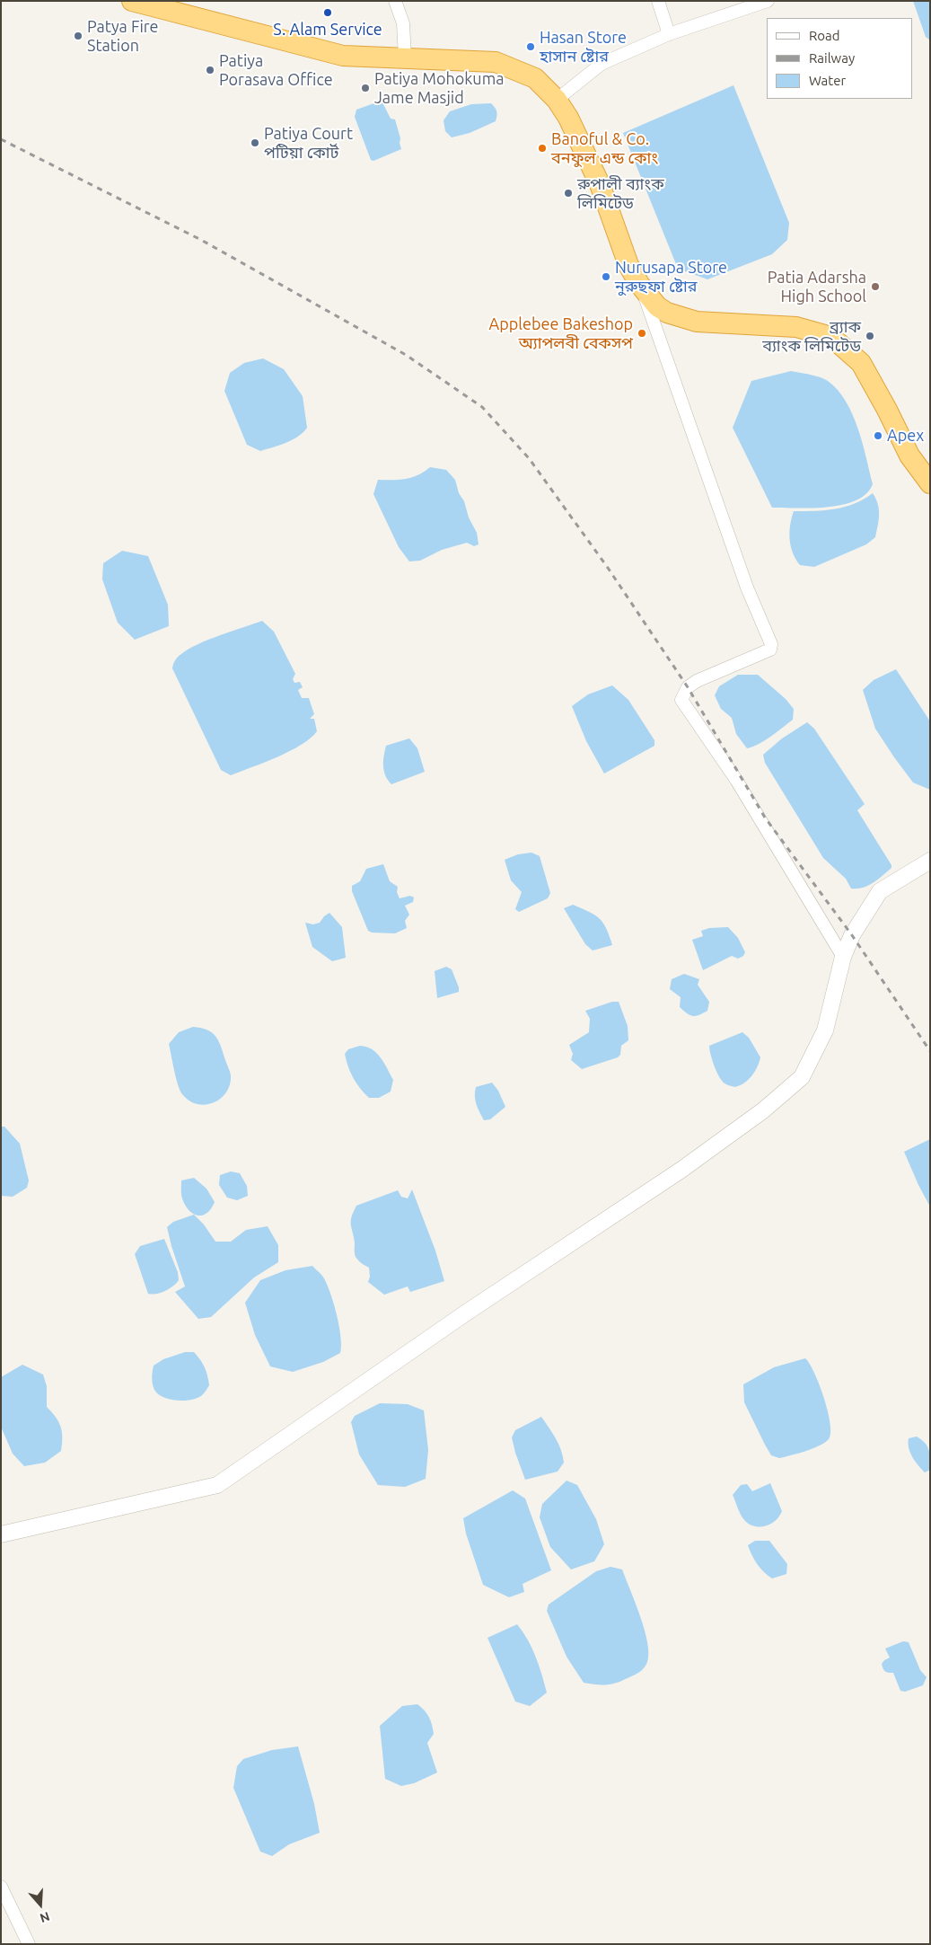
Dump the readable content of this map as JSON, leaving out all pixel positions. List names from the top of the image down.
{
  "places": [
    "S. Alam Service",
    "Patya Fire Station",
    "Hasan Store হাসান ষ্টোর",
    "Patiya Porasava Office",
    "Patiya Mohokuma Jame Masjid",
    "Patiya Court পটিয়া কোর্ট",
    "Banoful & Co. বনফুল এন্ড কোং",
    "রুপালী ব্যাংক লিমিটেড",
    "Nurusapa Store নুরুছফা ষ্টোর",
    "Patia Adarsha High School",
    "Applebee Bakeshop অ্যাপলবী বেকসপ",
    "ব্র্যাক ব্যাংক লিমিটেড",
    "Apex"
  ],
  "legend": ["Road", "Railway", "Water"],
  "north": "bottom"
}
